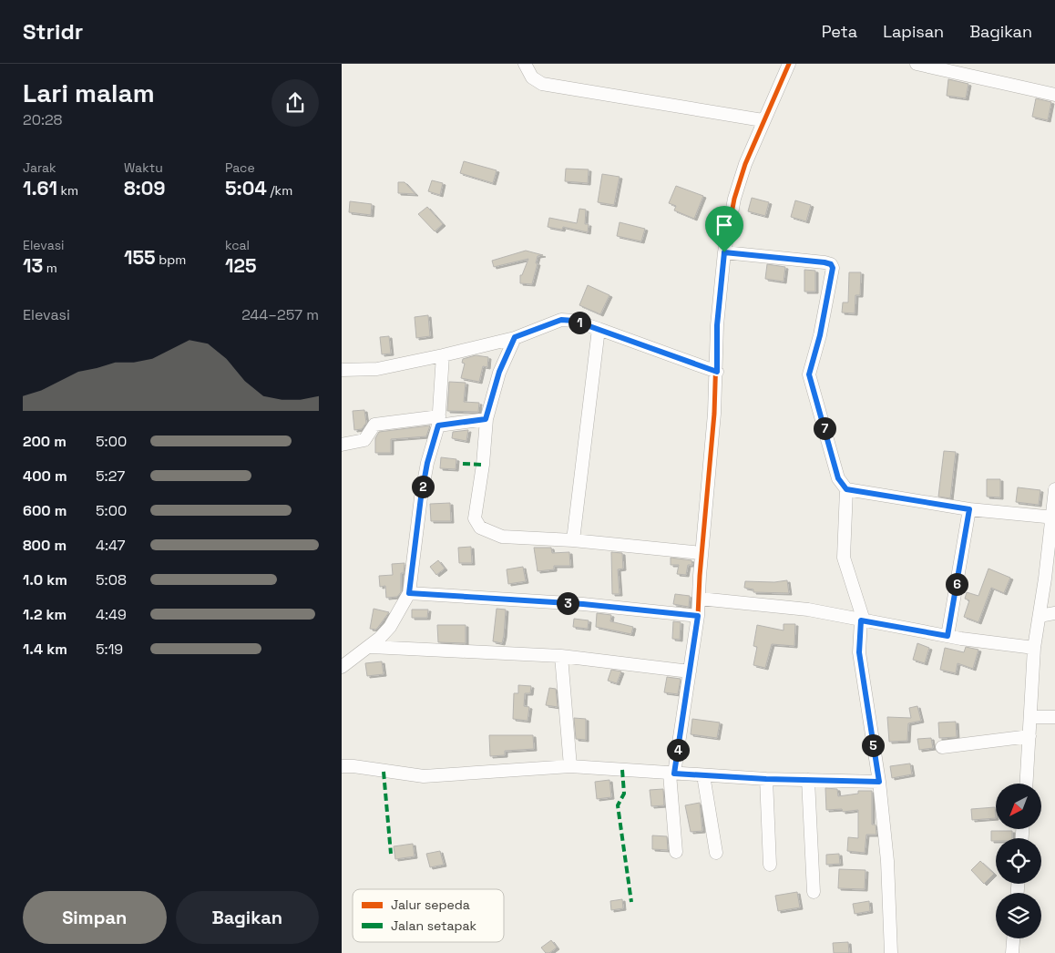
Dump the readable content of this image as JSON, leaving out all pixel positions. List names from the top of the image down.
{
  "legend": ["Jalur sepeda", "Jalan setapak"],
  "north": "bottom left",
  "page": {
    "header": "Stridr",
    "nav": ["Peta", "Lapisan", "Bagikan"],
    "heading": ["Lari malam", "20:28"],
    "stats": [
      ["Jarak", "1.61 km"],
      ["Waktu", "8:09"],
      ["Pace", "5:04 /km"],
      ["Elevasi", "13 m"],
      ["155 bpm"],
      ["kcal", "125"]
    ],
    "chart": ["Elevasi", "244–257 m"],
    "pins": [
      "1",
      "7",
      "2",
      "6",
      "3",
      "5",
      "4"
    ],
    "list": [
      {
        "name": "200 m",
        "note": "5:00"
      },
      {
        "name": "400 m",
        "note": "5:27"
      },
      {
        "name": "600 m",
        "note": "5:00"
      },
      {
        "name": "800 m",
        "note": "4:47"
      },
      {
        "name": "1.0 km",
        "note": "5:08"
      },
      {
        "name": "1.2 km",
        "note": "4:49"
      },
      {
        "name": "1.4 km",
        "note": "5:19"
      }
    ],
    "buttons": ["Simpan", "Bagikan"]
  }
}
